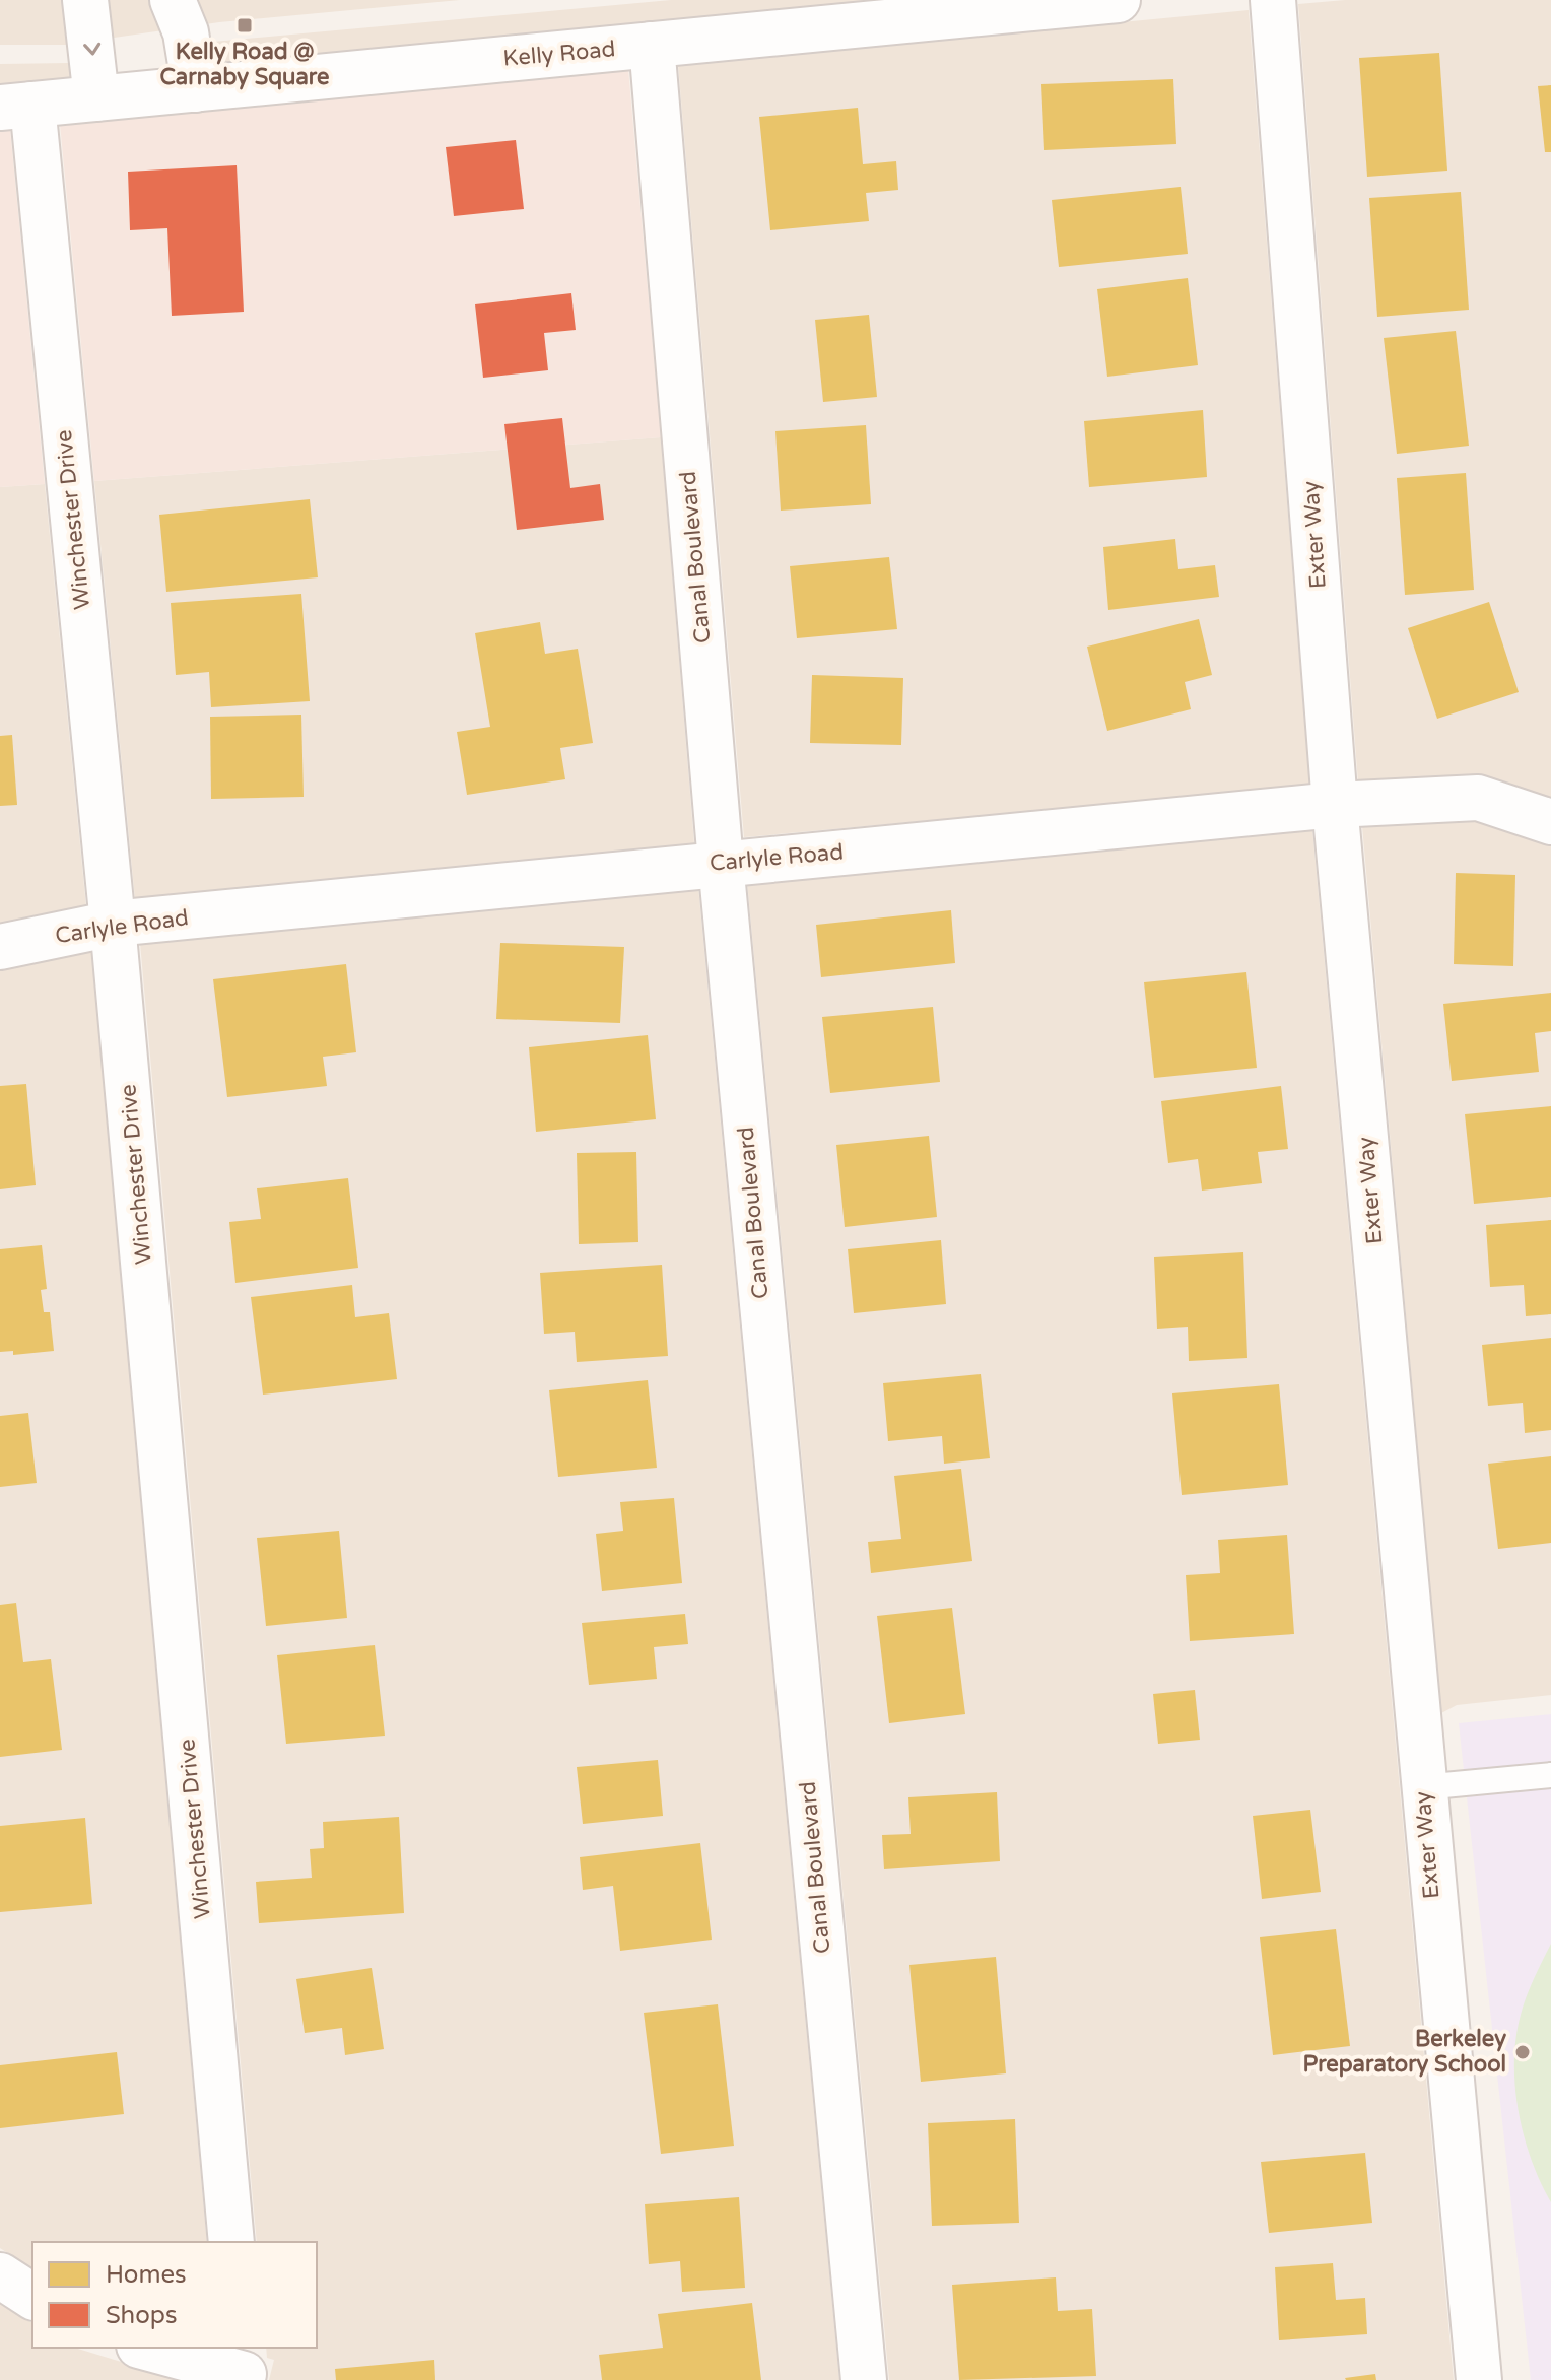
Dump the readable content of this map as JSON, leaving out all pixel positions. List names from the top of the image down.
{
  "streets": {
    "street": [
      "Kelly Road",
      "Winchester Drive",
      "Exter Way",
      "Canal Boulevard",
      "Carlyle Road"
    ]
  },
  "crossings": [
    ["Kelly Road", "Winchester Drive"],
    ["Kelly Road", "Canal Boulevard"],
    ["Winchester Drive", "Carlyle Road"],
    ["Exter Way", "Carlyle Road"],
    ["Canal Boulevard", "Carlyle Road"]
  ],
  "places": {
    "transit": ["Kelly Road @ Carnaby Square"],
    "other": ["Berkeley Preparatory School"]
  },
  "legend": ["Homes", "Shops"]
}
